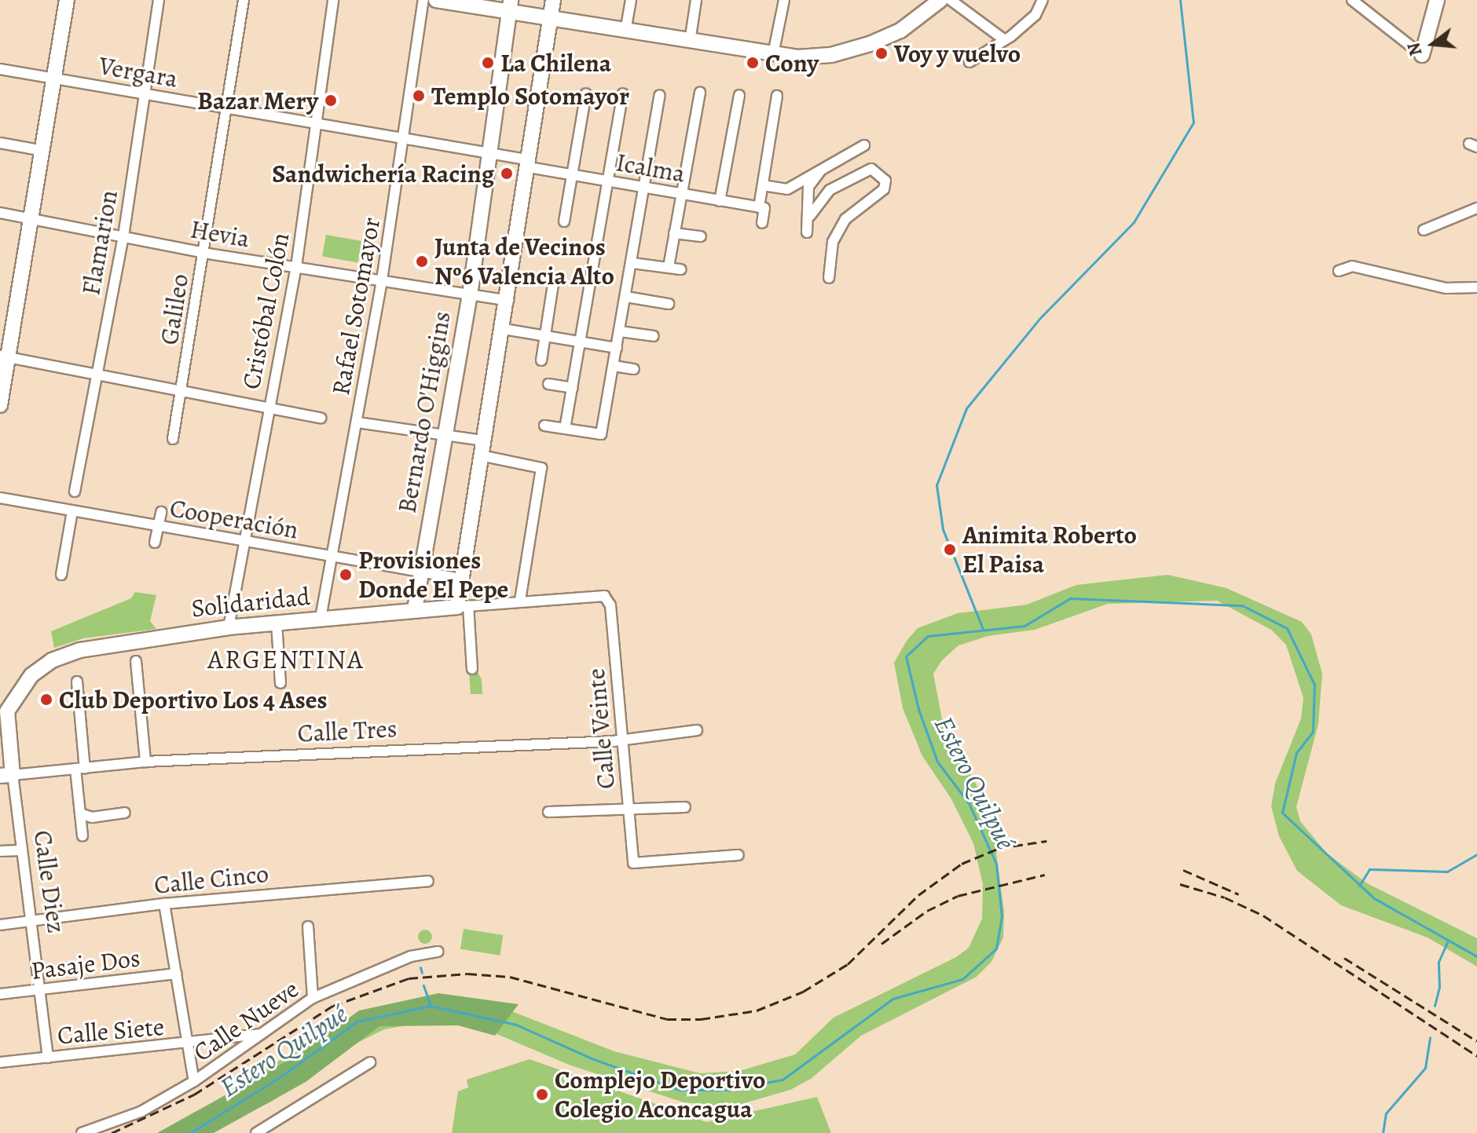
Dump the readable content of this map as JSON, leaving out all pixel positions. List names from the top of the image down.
{
  "streets": {
    "main road": ["Bernardo O'Higgins", "Solidaridad", "Calle Diez"],
    "street": [
      "Vergara",
      "Icalma",
      "Hevia",
      "Flamarion",
      "Rafael Sotomayor",
      "Galileo",
      "Cristóbal Colón",
      "Cooperación",
      "Calle Veinte",
      "Calle Tres",
      "Calle Cinco",
      "Pasaje Dos",
      "Calle Nueve",
      "Calle Siete"
    ]
  },
  "crossings": [
    ["Vergara", "Icalma"],
    ["Vergara", "Flamarion"],
    ["Vergara", "Rafael Sotomayor"],
    ["Vergara", "Galileo"],
    ["Vergara", "Cristóbal Colón"],
    ["Vergara", "Bernardo O'Higgins"],
    ["Hevia", "Flamarion"],
    ["Hevia", "Rafael Sotomayor"],
    ["Hevia", "Galileo"],
    ["Hevia", "Cristóbal Colón"],
    ["Hevia", "Bernardo O'Higgins"],
    ["Rafael Sotomayor", "Cooperación"],
    ["Rafael Sotomayor", "Solidaridad"],
    ["Cristóbal Colón", "Cooperación"],
    ["Cristóbal Colón", "Solidaridad"],
    ["Bernardo O'Higgins", "Cooperación"],
    ["Bernardo O'Higgins", "Solidaridad"],
    ["Solidaridad", "Calle Veinte"],
    ["Solidaridad", "Calle Diez"],
    ["Calle Veinte", "Calle Tres"],
    ["Calle Tres", "Calle Diez"],
    ["Calle Cinco", "Calle Diez"],
    ["Calle Diez", "Pasaje Dos"],
    ["Calle Diez", "Calle Siete"],
    ["Calle Nueve", "Calle Siete"]
  ],
  "districts": ["ARGENTINA"],
  "water": ["Estero Quilpué"],
  "places": [
    "Voy y vuelvo",
    "La Chilena",
    "Cony",
    "Templo Sotomayor",
    "Bazar Mery",
    "Sandwichería Racing",
    "Junta de Vecinos Nº6 Valencia Alto",
    "Animita Roberto El Paisa",
    "Provisiones Donde El Pepe",
    "Club Deportivo Los 4 Ases",
    "Complejo Deportivo Colegio Aconcagua"
  ],
  "north": "left"
}
